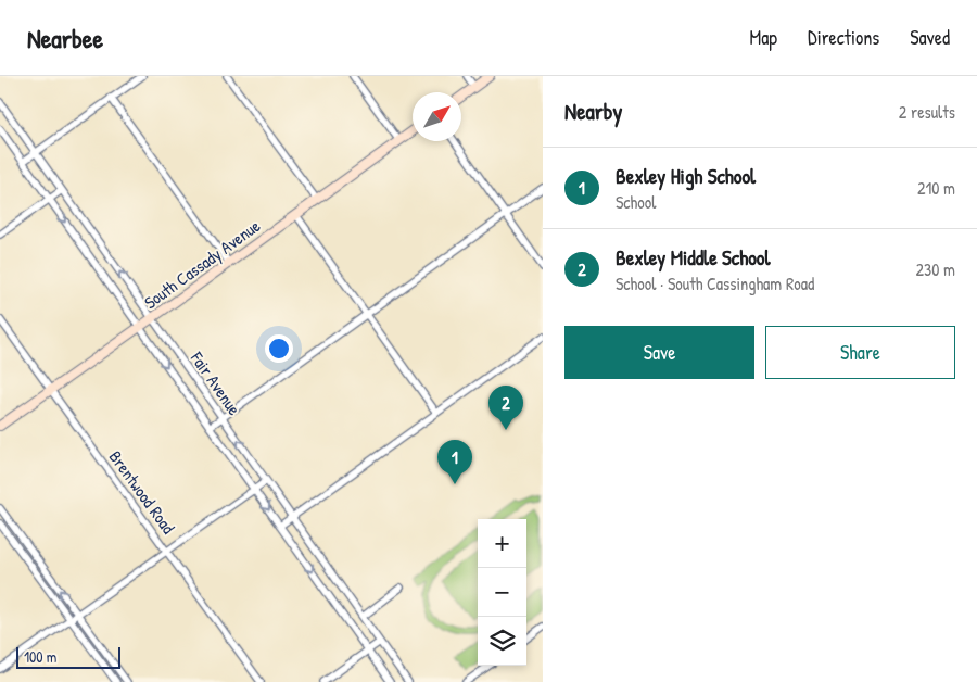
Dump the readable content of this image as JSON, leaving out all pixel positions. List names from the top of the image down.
{
  "streets": {
    "street": ["South Cassady Avenue", "Fair Avenue", "Brentwood Road"]
  },
  "crossings": [
    ["South Cassady Avenue", "Fair Avenue"],
    ["South Cassady Avenue", "Brentwood Road"]
  ],
  "scale_bar": "100 m",
  "north": "top right",
  "page": {
    "header": "Nearbee",
    "nav": ["Map", "Directions", "Saved"],
    "heading": ["Nearby", "2 results"],
    "list": [
      {
        "mark": "1",
        "name": "Bexley High School",
        "note": "School",
        "value": "210 m"
      },
      {
        "mark": "2",
        "name": "Bexley Middle School",
        "note": "School · South Cassingham Road",
        "value": "230 m"
      }
    ],
    "buttons": ["Save", "Share"],
    "pins": ["2", "1"],
    "map_buttons": ["+", "−"],
    "scale": "100 m"
  }
}
